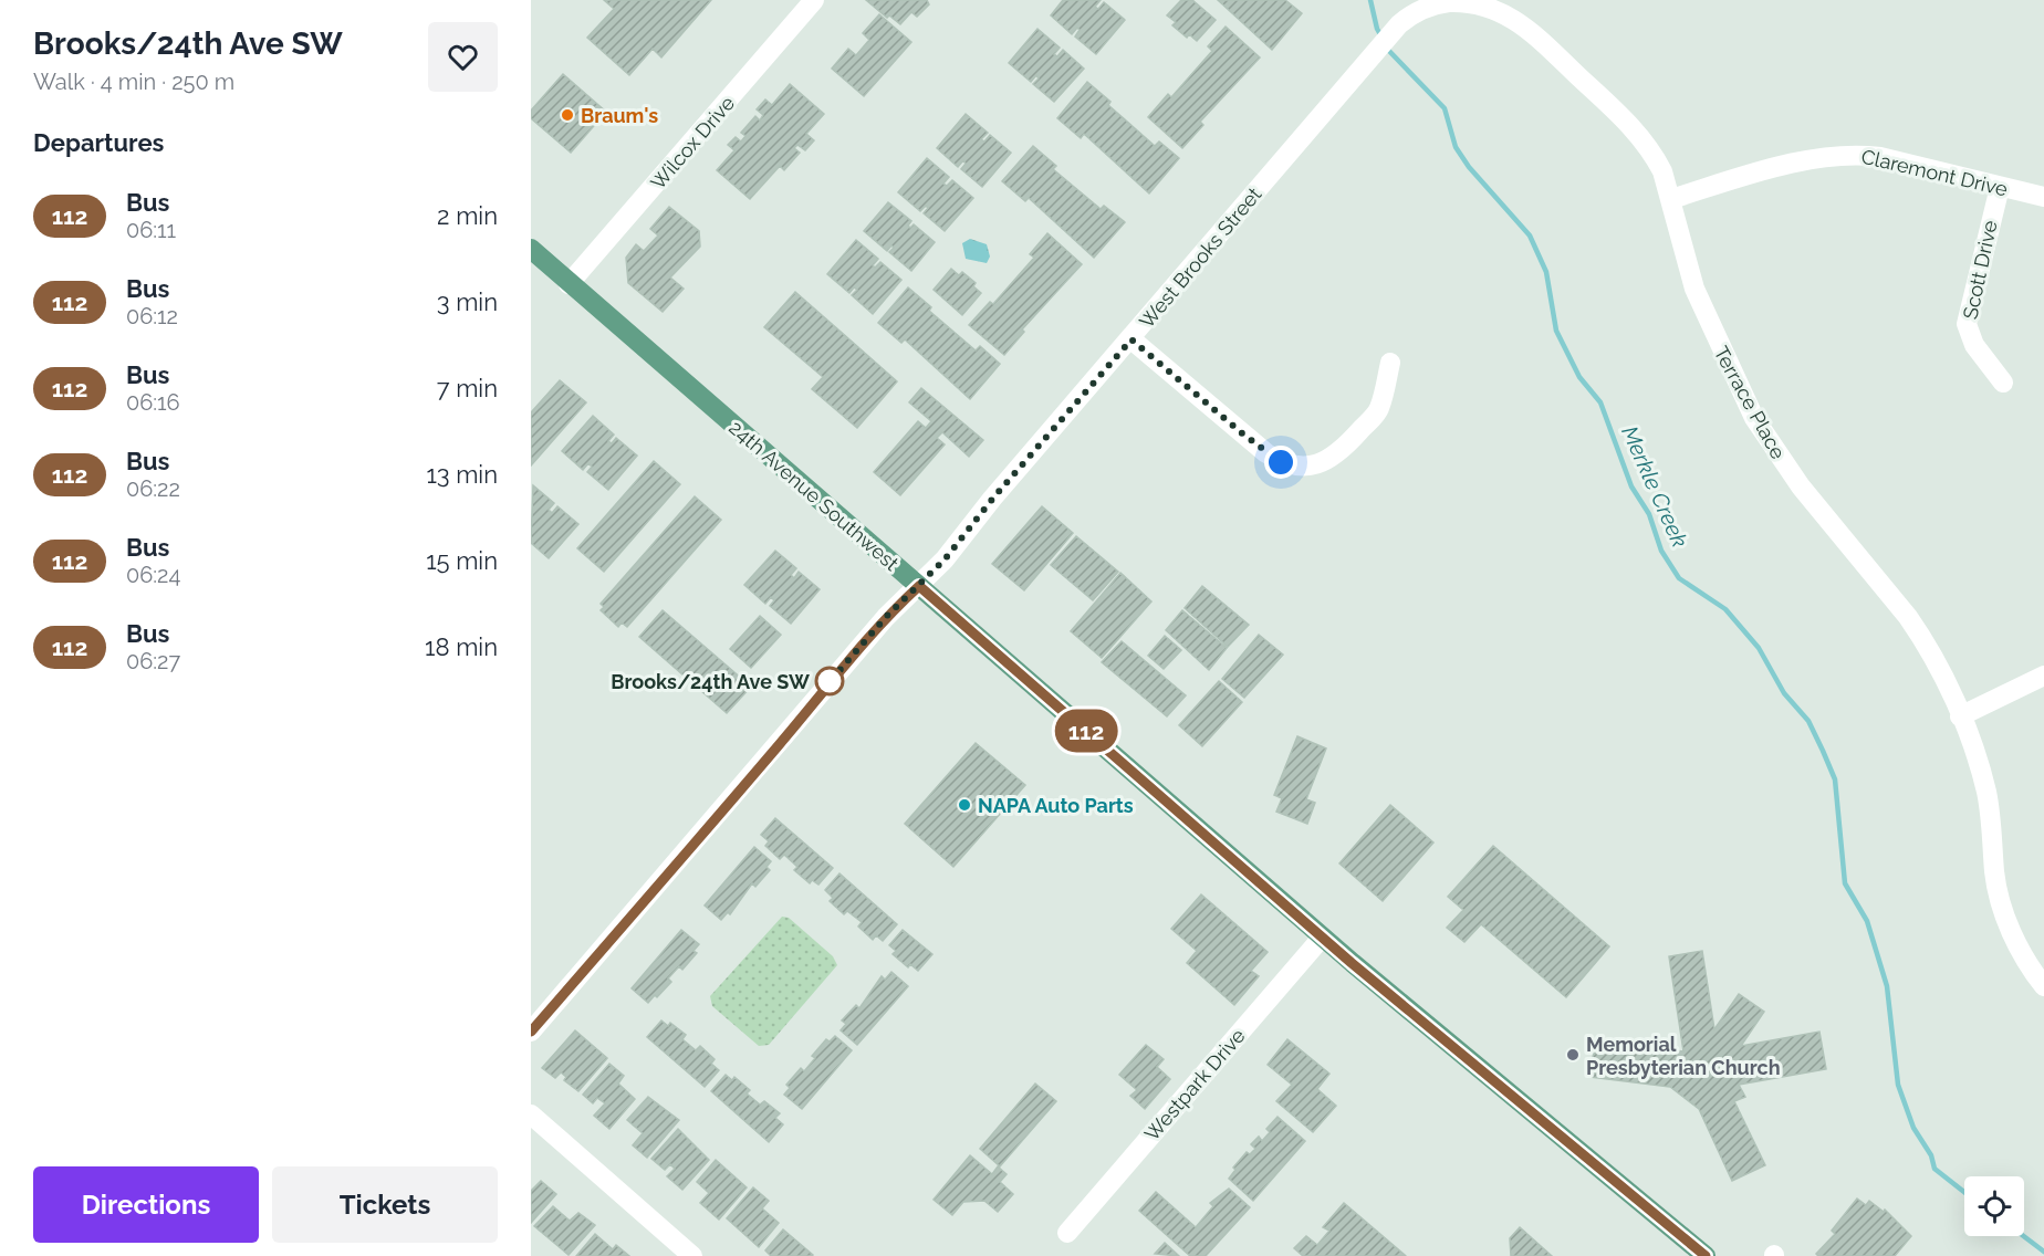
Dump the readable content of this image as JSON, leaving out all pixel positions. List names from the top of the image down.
{
  "streets": {
    "main road": ["24th Avenue Southwest"],
    "street": [
      "Wilcox Drive",
      "Claremont Drive",
      "West Brooks Street",
      "Scott Drive",
      "Terrace Place",
      "Westpark Drive"
    ]
  },
  "crossings": [
    ["Wilcox Drive", "24th Avenue Southwest"],
    ["Claremont Drive", "Scott Drive"],
    ["Claremont Drive", "Terrace Place"],
    ["West Brooks Street", "Terrace Place"],
    ["West Brooks Street", "24th Avenue Southwest"],
    ["24th Avenue Southwest", "Westpark Drive"]
  ],
  "water": ["Merkle Creek"],
  "places": [
    "Braum's",
    "Brooks/24th Ave SW",
    "NAPA Auto Parts",
    "Memorial Presbyterian Church"
  ],
  "lines": ["bus line 112"],
  "page": {
    "heading": [
      ["Brooks/24th Ave SW", "Walk · 4 min · 250 m"],
      "Departures"
    ],
    "on_map": "112",
    "list": [
      {
        "mark": "112",
        "name": "Bus",
        "note": "06:11",
        "value": "2 min"
      },
      {
        "mark": "112",
        "name": "Bus",
        "note": "06:12",
        "value": "3 min"
      },
      {
        "mark": "112",
        "name": "Bus",
        "note": "06:16",
        "value": "7 min"
      },
      {
        "mark": "112",
        "name": "Bus",
        "note": "06:22",
        "value": "13 min"
      },
      {
        "mark": "112",
        "name": "Bus",
        "note": "06:24",
        "value": "15 min"
      },
      {
        "mark": "112",
        "name": "Bus",
        "note": "06:27",
        "value": "18 min"
      }
    ],
    "buttons": ["Directions", "Tickets"]
  }
}
